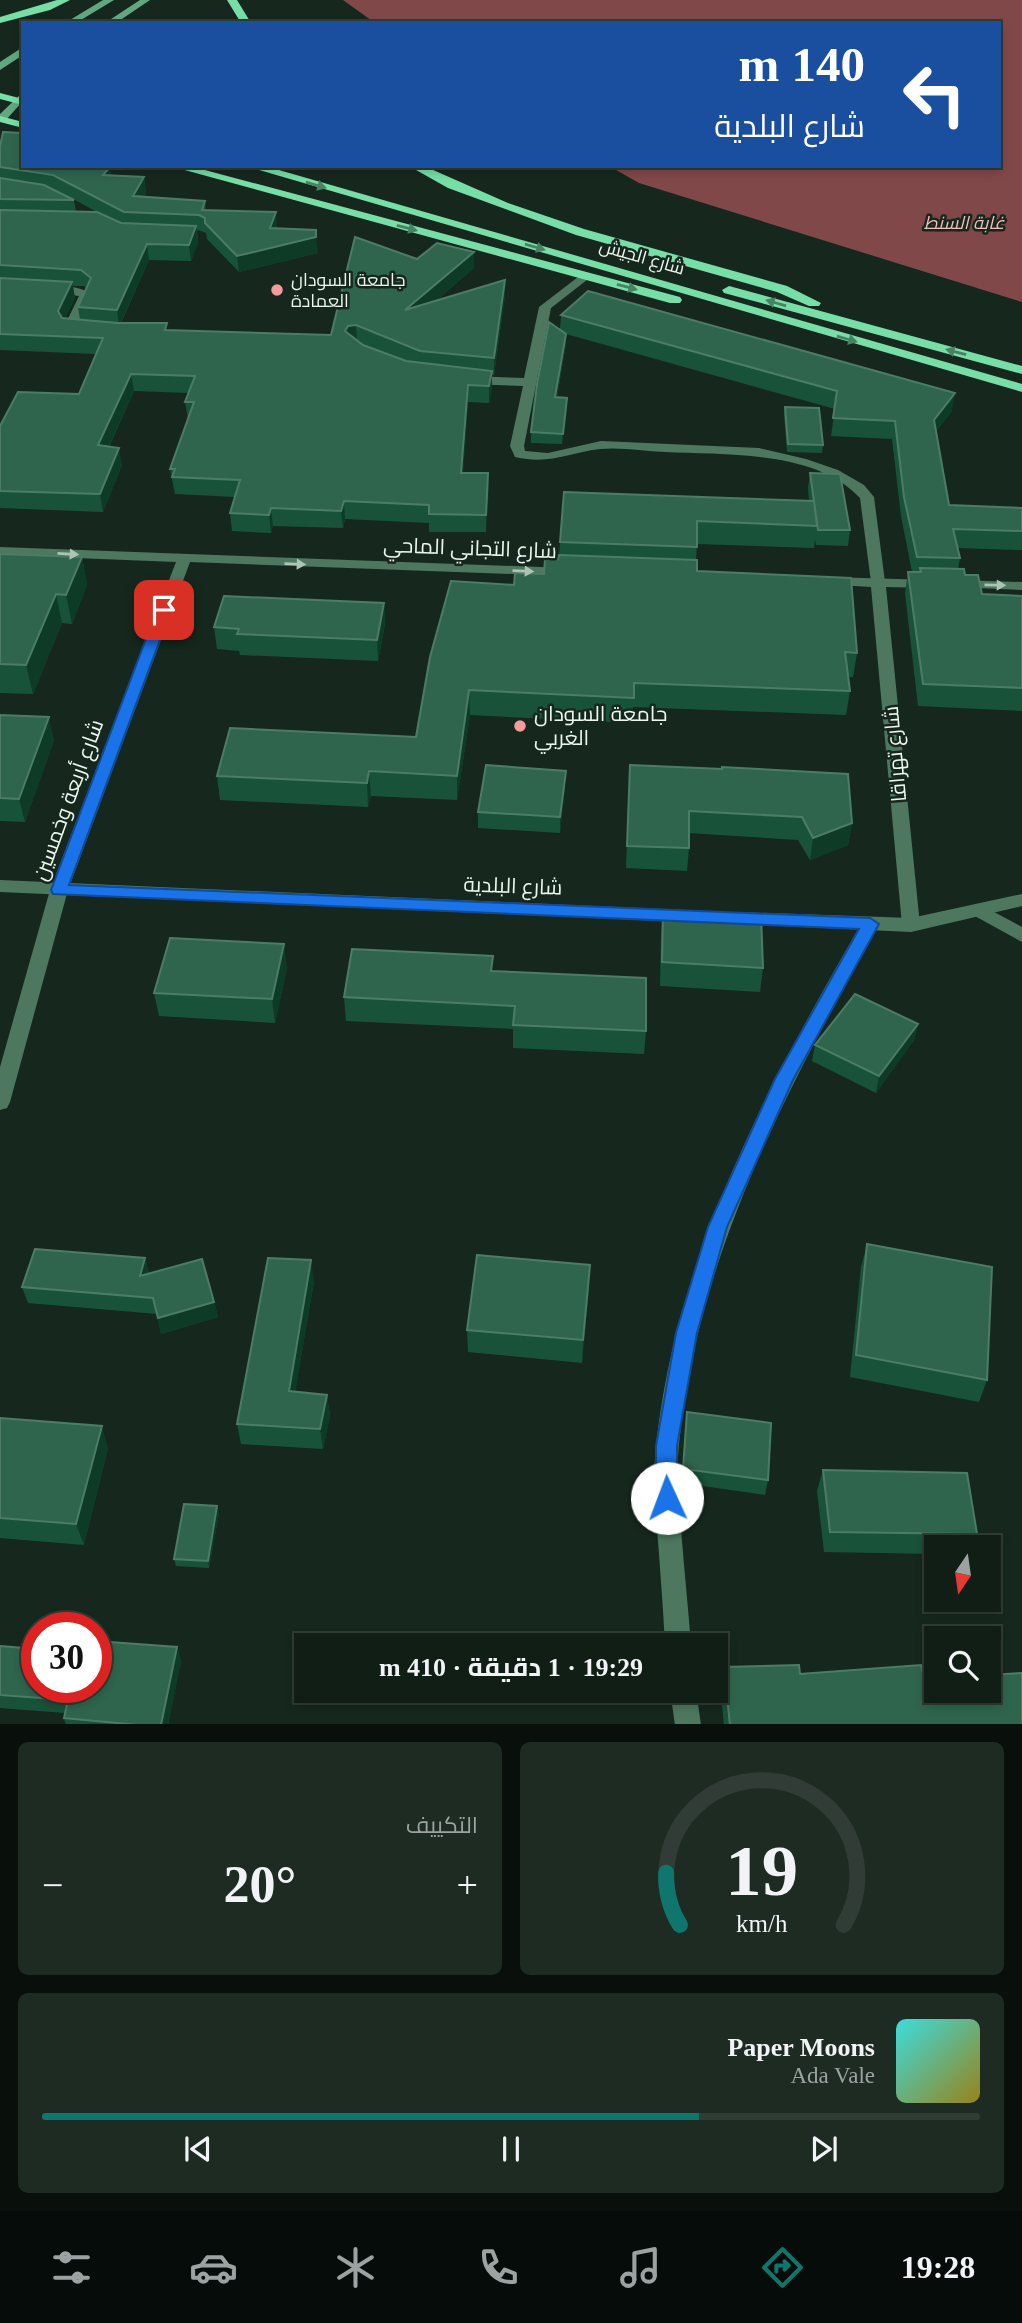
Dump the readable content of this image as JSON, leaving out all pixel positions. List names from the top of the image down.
{
  "streets": {
    "highway": ["شارع الجيش"],
    "street": [
      "شارع التجاني الماحي",
      "شارع تهراقا",
      "شارع أربعة وخمسين",
      "شارع البلدية"
    ]
  },
  "crossings": [
    ["شارع التجاني الماحي", "شارع أربعة وخمسين"],
    ["شارع تهراقا", "شارع البلدية"],
    ["شارع أربعة وخمسين", "شارع البلدية"]
  ],
  "one_way": ["شارع التجاني الماحي"],
  "parks": ["غابة السنط"],
  "places": ["جامعة السودان العمادة", "جامعة السودان الغربي"],
  "north": "bottom",
  "page": {
    "turn": ["140 m", "شارع البلدية"],
    "limit": "30",
    "trip": "19:29 · 1 دقيقة · 410 m",
    "tile": "التكييف",
    "heat": ["−", "20°", "+"],
    "song": ["Paper Moons", "Ada Vale"],
    "tabs": "19:28",
    "gauge": ["19", "km/h"]
  }
}
